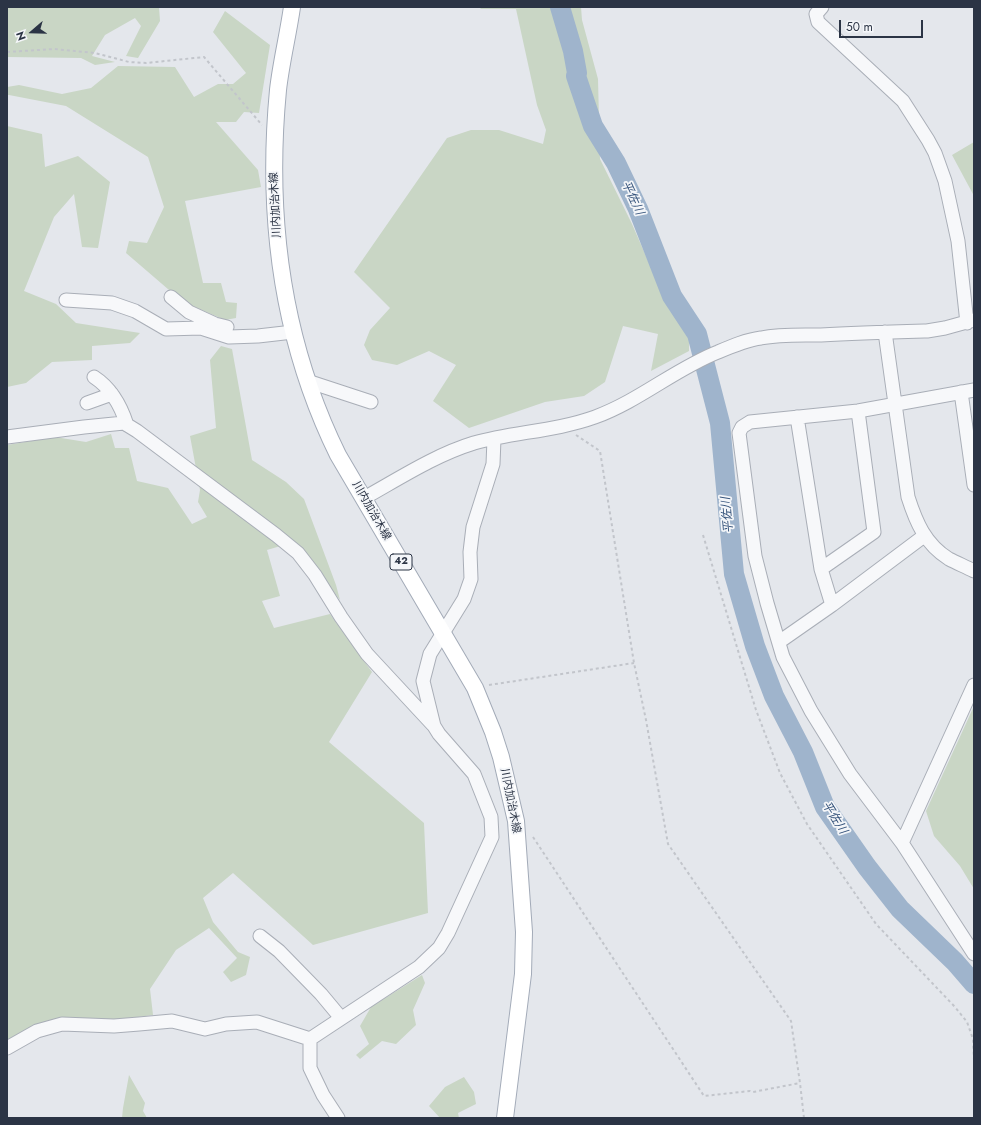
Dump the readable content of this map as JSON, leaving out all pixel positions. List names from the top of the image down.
{
  "streets": {
    "main road": ["川内加治木線", "42"]
  },
  "water": ["平佐川"],
  "scale_bar": "50 m",
  "north": "left"
}
